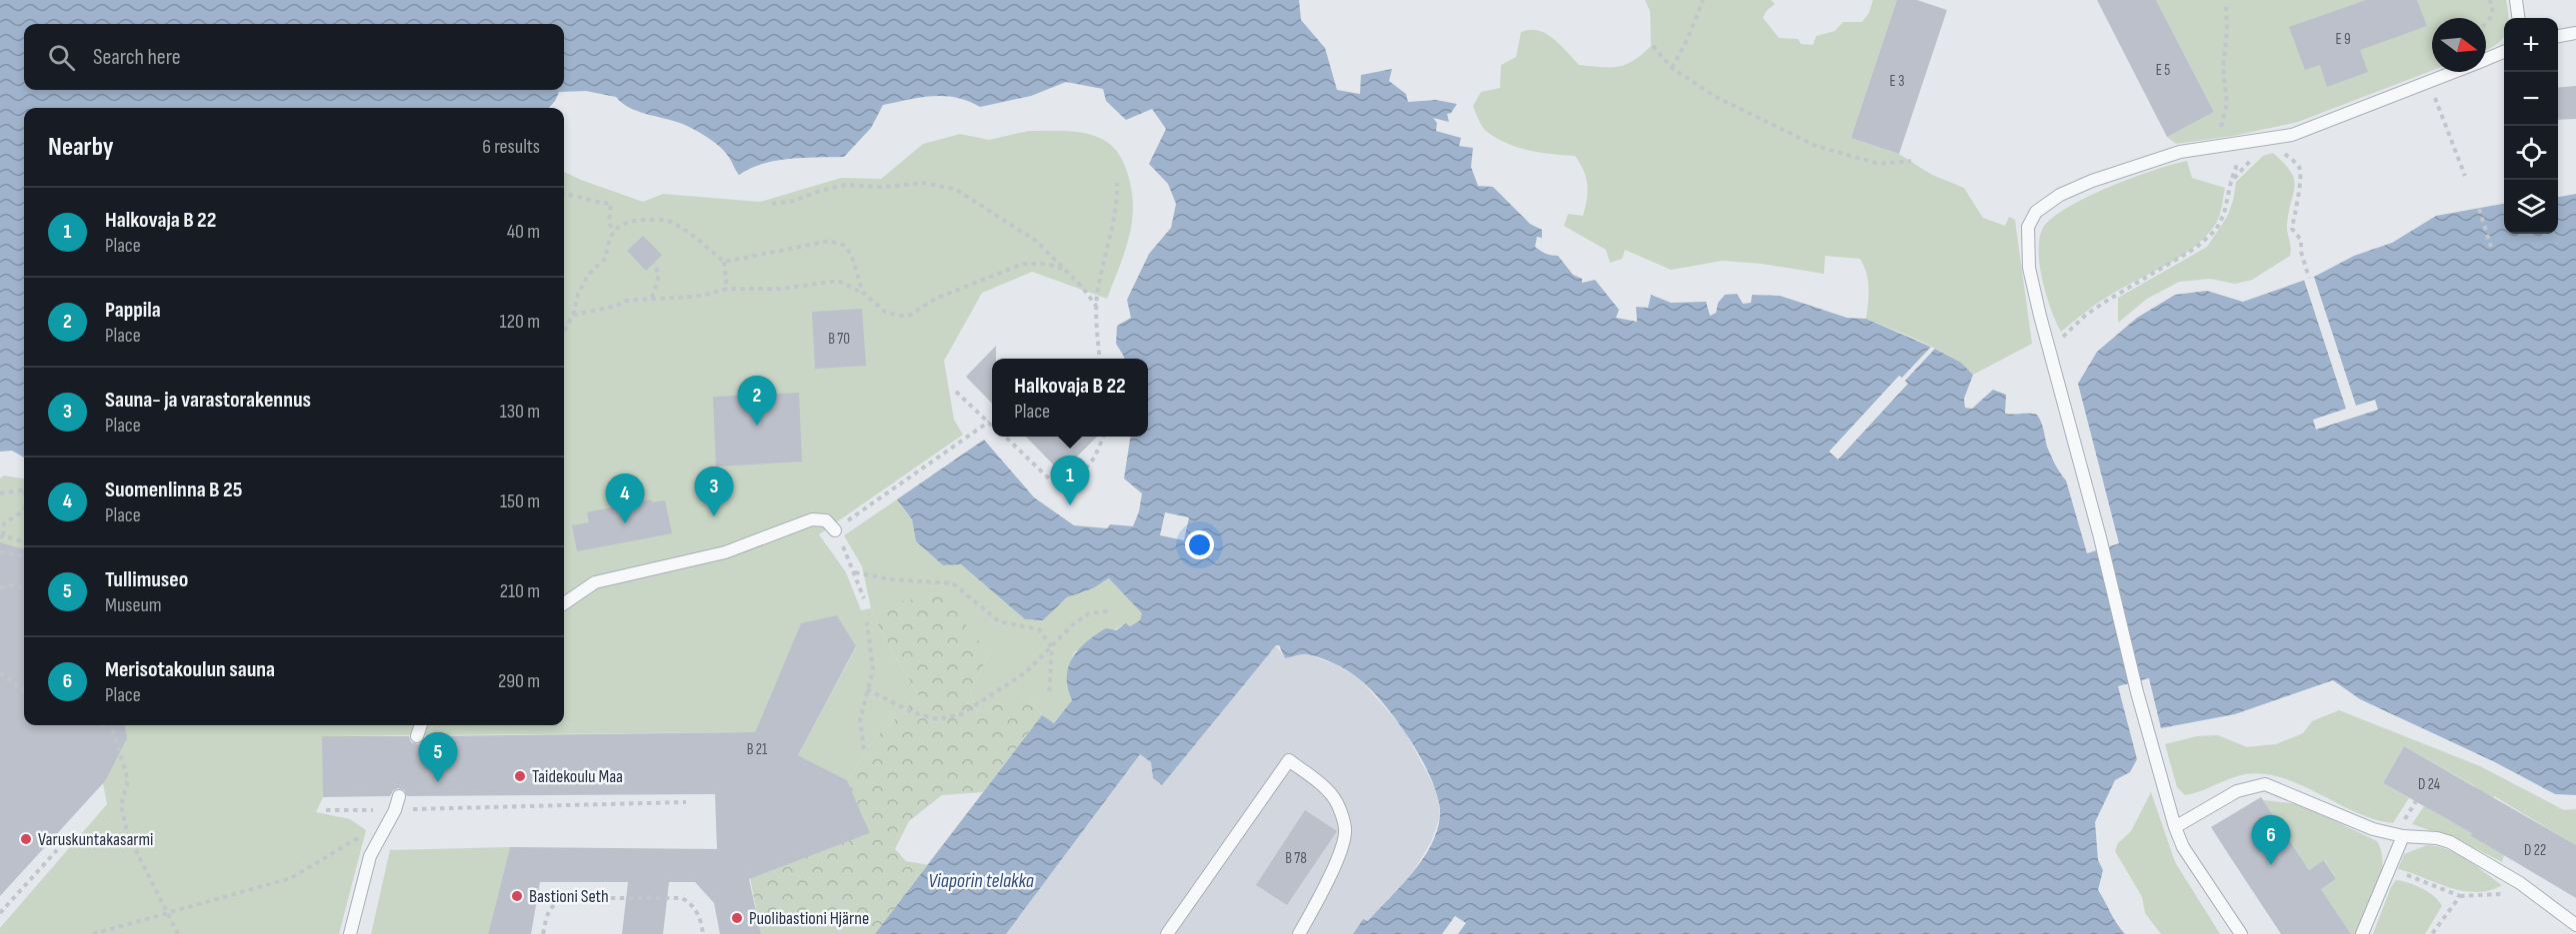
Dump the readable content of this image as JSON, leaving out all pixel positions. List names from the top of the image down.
{
  "water": ["Viaporin telakka"],
  "places": [
    "Taidekoulu Maa",
    "Varuskuntakasarmi",
    "Bastioni Seth",
    "Puolibastioni Hjärne"
  ],
  "house_numbers": [
    "E 9",
    "E 5",
    "E 3",
    "B 70",
    "B 21",
    "D 24",
    "D 22",
    "B 78"
  ],
  "north": "right",
  "page": {
    "map_buttons": ["+", "−"],
    "search": "Search here",
    "heading": ["Nearby", "6 results"],
    "list": [
      {
        "mark": "1",
        "name": "Halkovaja B 22",
        "note": "Place",
        "value": "40 m"
      },
      {
        "mark": "2",
        "name": "Pappila",
        "note": "Place",
        "value": "120 m"
      },
      {
        "mark": "3",
        "name": "Sauna- ja varastorakennus",
        "note": "Place",
        "value": "130 m"
      },
      {
        "mark": "4",
        "name": "Suomenlinna B 25",
        "note": "Place",
        "value": "150 m"
      },
      {
        "mark": "5",
        "name": "Tullimuseo",
        "note": "Museum",
        "value": "210 m"
      },
      {
        "mark": "6",
        "name": "Merisotakoulun sauna",
        "note": "Place",
        "value": "290 m"
      }
    ],
    "popup": ["Halkovaja B 22", "Place"],
    "pins": [
      "2",
      "1",
      "3",
      "4",
      "5",
      "6"
    ]
  }
}
